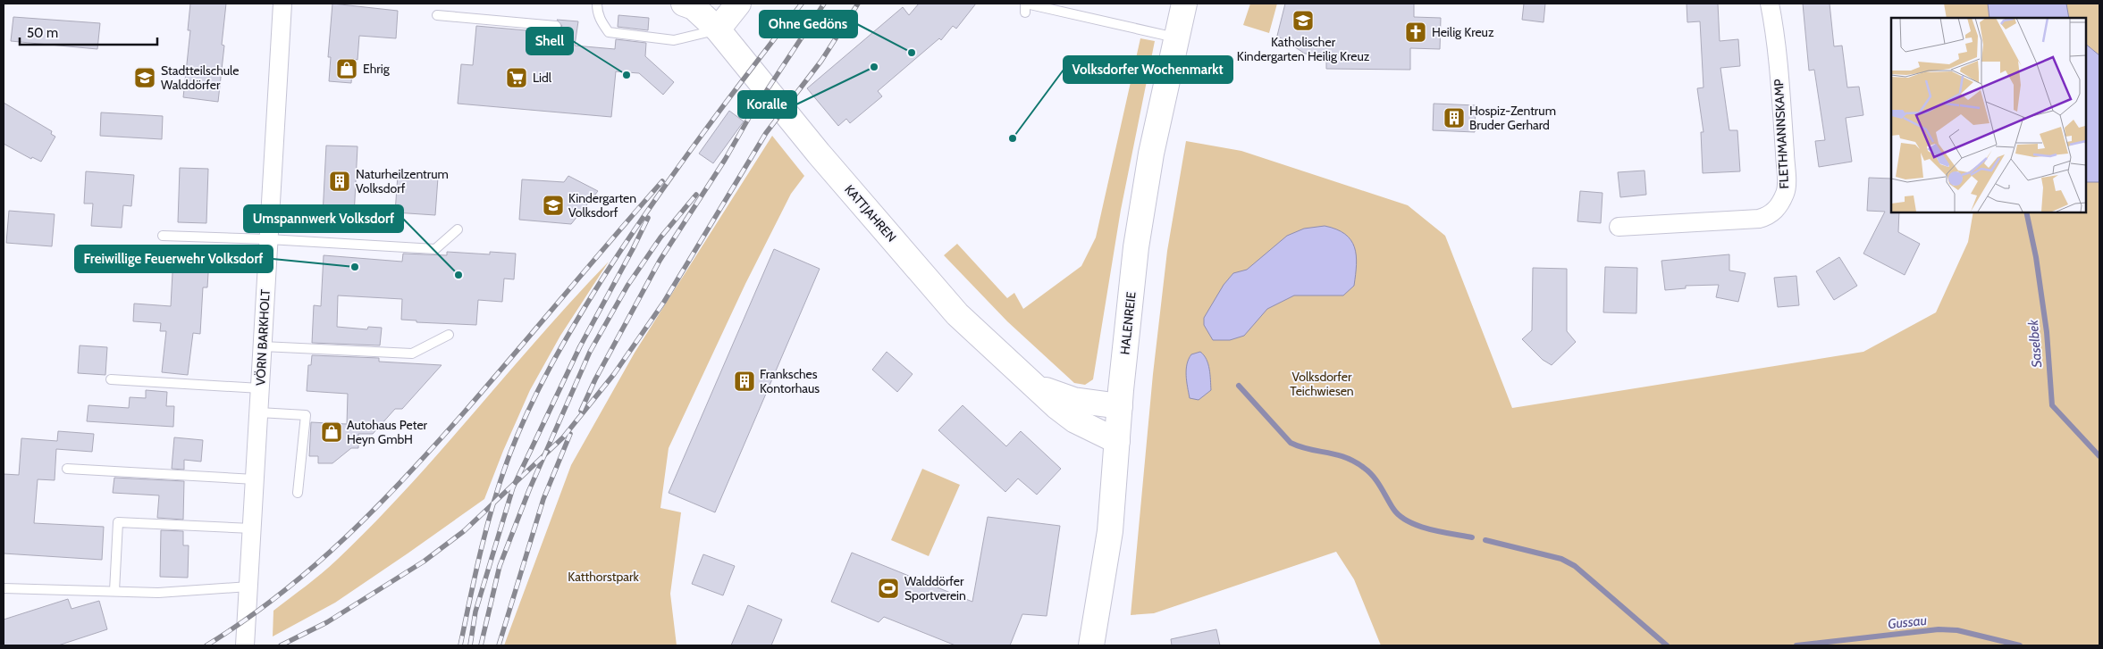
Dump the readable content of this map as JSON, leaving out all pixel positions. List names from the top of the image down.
{
  "streets": {
    "street": [
      "FLETHMANNSKAMP",
      "KATTJAHREN",
      "HALENREIE",
      "VÖRN BARKHOLT"
    ]
  },
  "crossings": [
    ["KATTJAHREN", "HALENREIE"]
  ],
  "water": ["Saselbek", "Gussau"],
  "parks": ["Volksdorfer Teichwiesen", "Katthorstpark"],
  "places": {
    "school or university": ["Katholischer Kindergarten Heilig Kreuz", "Stadtteilschule Walddörfer", "Kindergarten Volksdorf"],
    "church": ["Heilig Kreuz"],
    "other": [
      "Ohne Gedöns",
      "Koralle",
      "Shell",
      "Volksdorfer Wochenmarkt",
      "Freiwillige Feuerwehr Volksdorf",
      "Umspannwerk Volksdorf"
    ],
    "shop": ["Ehrig", "Autohaus Peter Heyn GmbH"],
    "supermarket": ["Lidl"],
    "building": ["Hospiz-Zentrum Bruder Gerhard", "Naturheilzentrum Volksdorf", "Franksches Kontorhaus"],
    "sports": ["Walddörfer Sportverein"]
  },
  "scale_bar": "50 m"
}
